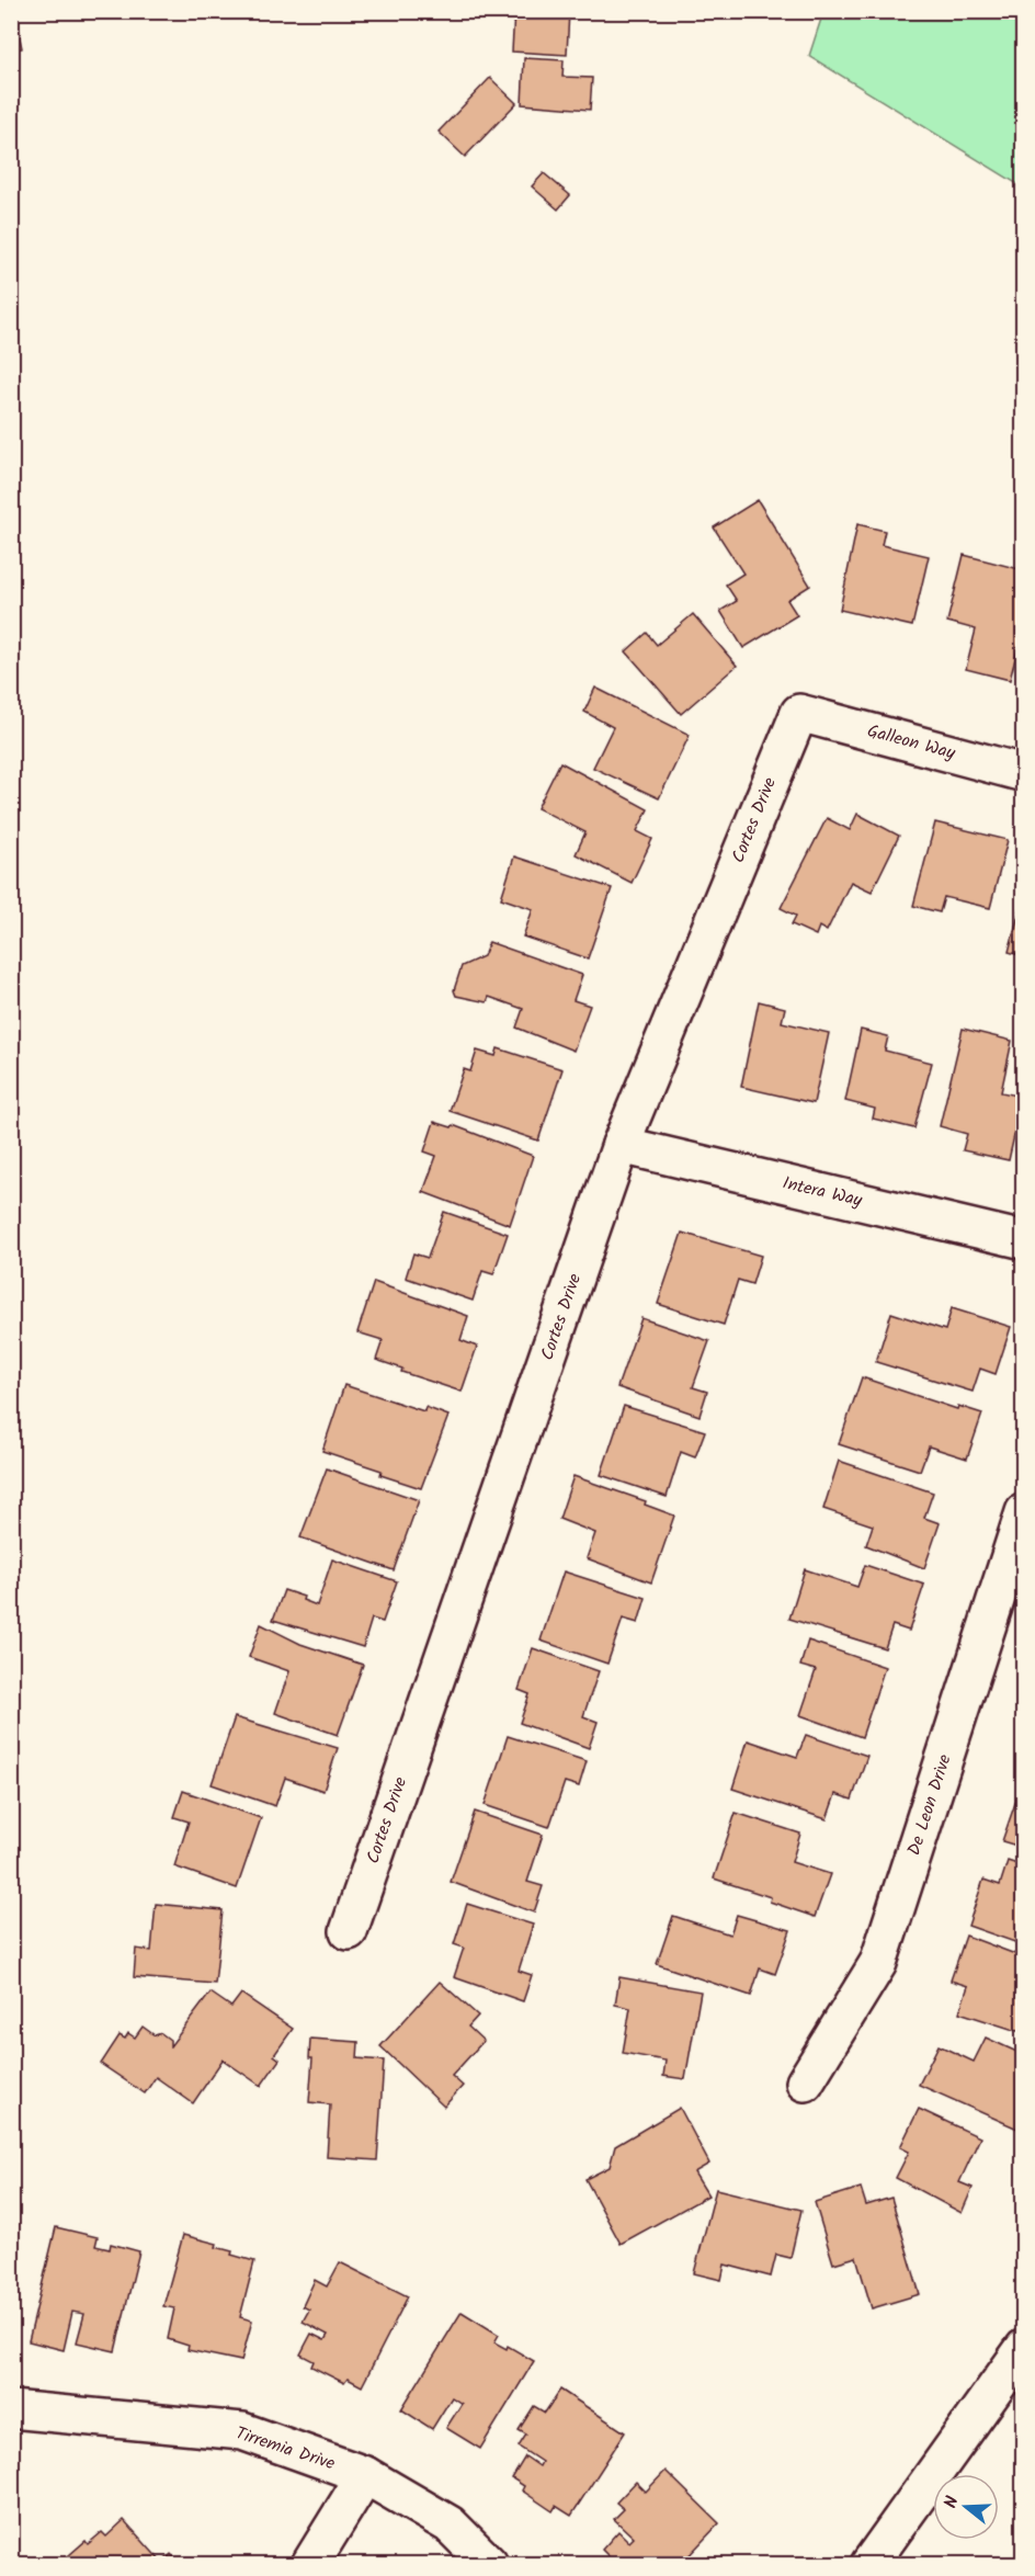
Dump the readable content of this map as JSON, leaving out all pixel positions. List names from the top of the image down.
{
  "streets": {
    "street": [
      "Galleon Way",
      "Cortes Drive",
      "Intera Way",
      "De Leon Drive",
      "Tirremia Drive"
    ]
  },
  "crossings": [
    ["Galleon Way", "Cortes Drive"],
    ["Cortes Drive", "Intera Way"]
  ],
  "north": "left"
}
